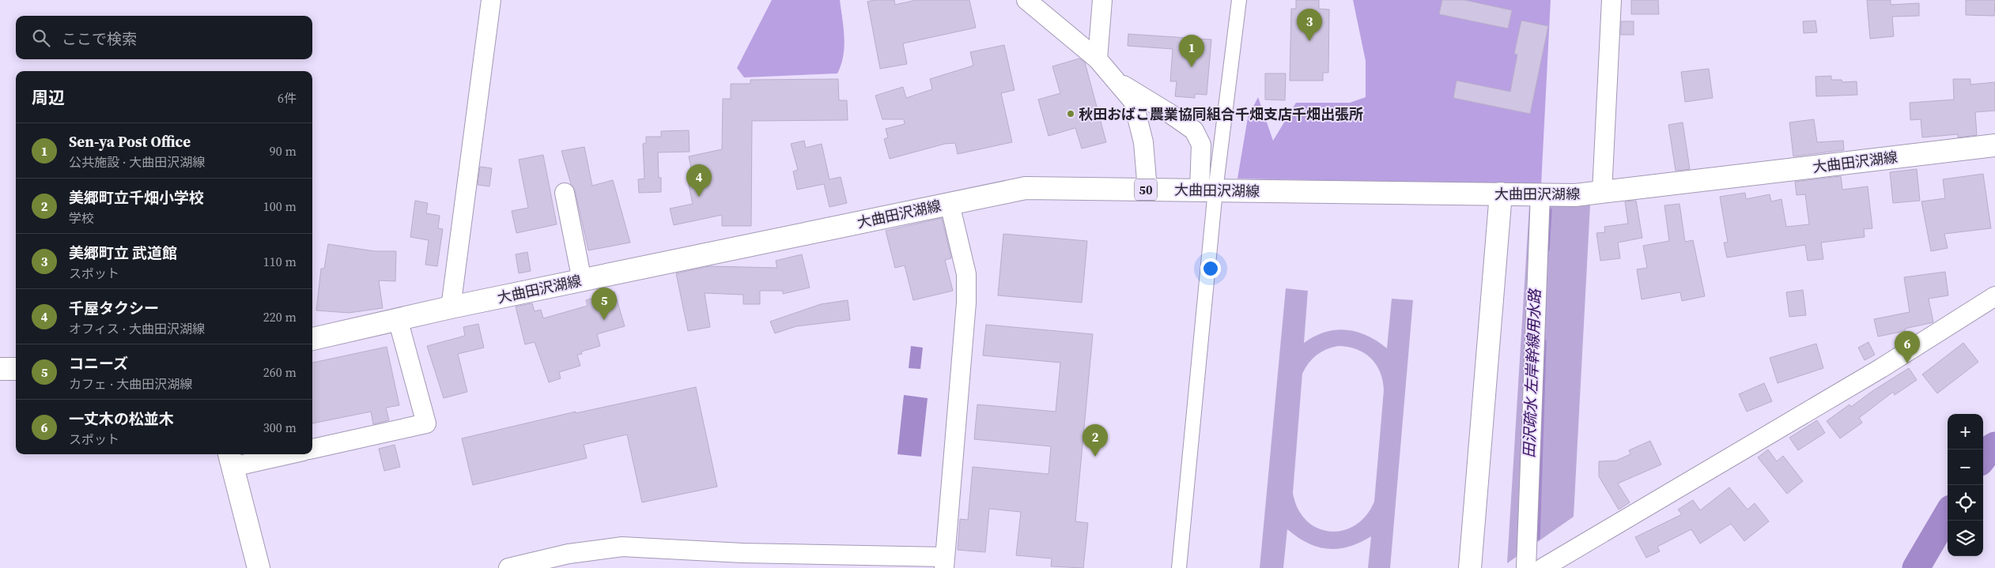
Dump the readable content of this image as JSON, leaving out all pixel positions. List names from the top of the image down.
{
  "streets": {
    "main road": ["大曲田沢湖線", "50"]
  },
  "water": ["田沢疏水 左岸幹線用水路"],
  "places": ["秋田おばこ農業協同組合千畑支店千畑出張所"],
  "page": {
    "pins": [
      "3",
      "1",
      "4",
      "5",
      "6",
      "2"
    ],
    "search": "ここで検索",
    "heading": ["周辺", "6件"],
    "list": [
      {
        "mark": "1",
        "name": "Sen-ya Post Office",
        "note": "公共施設 · 大曲田沢湖線",
        "value": "90 m"
      },
      {
        "mark": "2",
        "name": "美郷町立千畑小学校",
        "note": "学校",
        "value": "100 m"
      },
      {
        "mark": "3",
        "name": "美郷町立 武道館",
        "note": "スポット",
        "value": "110 m"
      },
      {
        "mark": "4",
        "name": "千屋タクシー",
        "note": "オフィス · 大曲田沢湖線",
        "value": "220 m"
      },
      {
        "mark": "5",
        "name": "コニーズ",
        "note": "カフェ · 大曲田沢湖線",
        "value": "260 m"
      },
      {
        "mark": "6",
        "name": "一丈木の松並木",
        "note": "スポット",
        "value": "300 m"
      }
    ],
    "map_buttons": ["+", "−"]
  }
}
